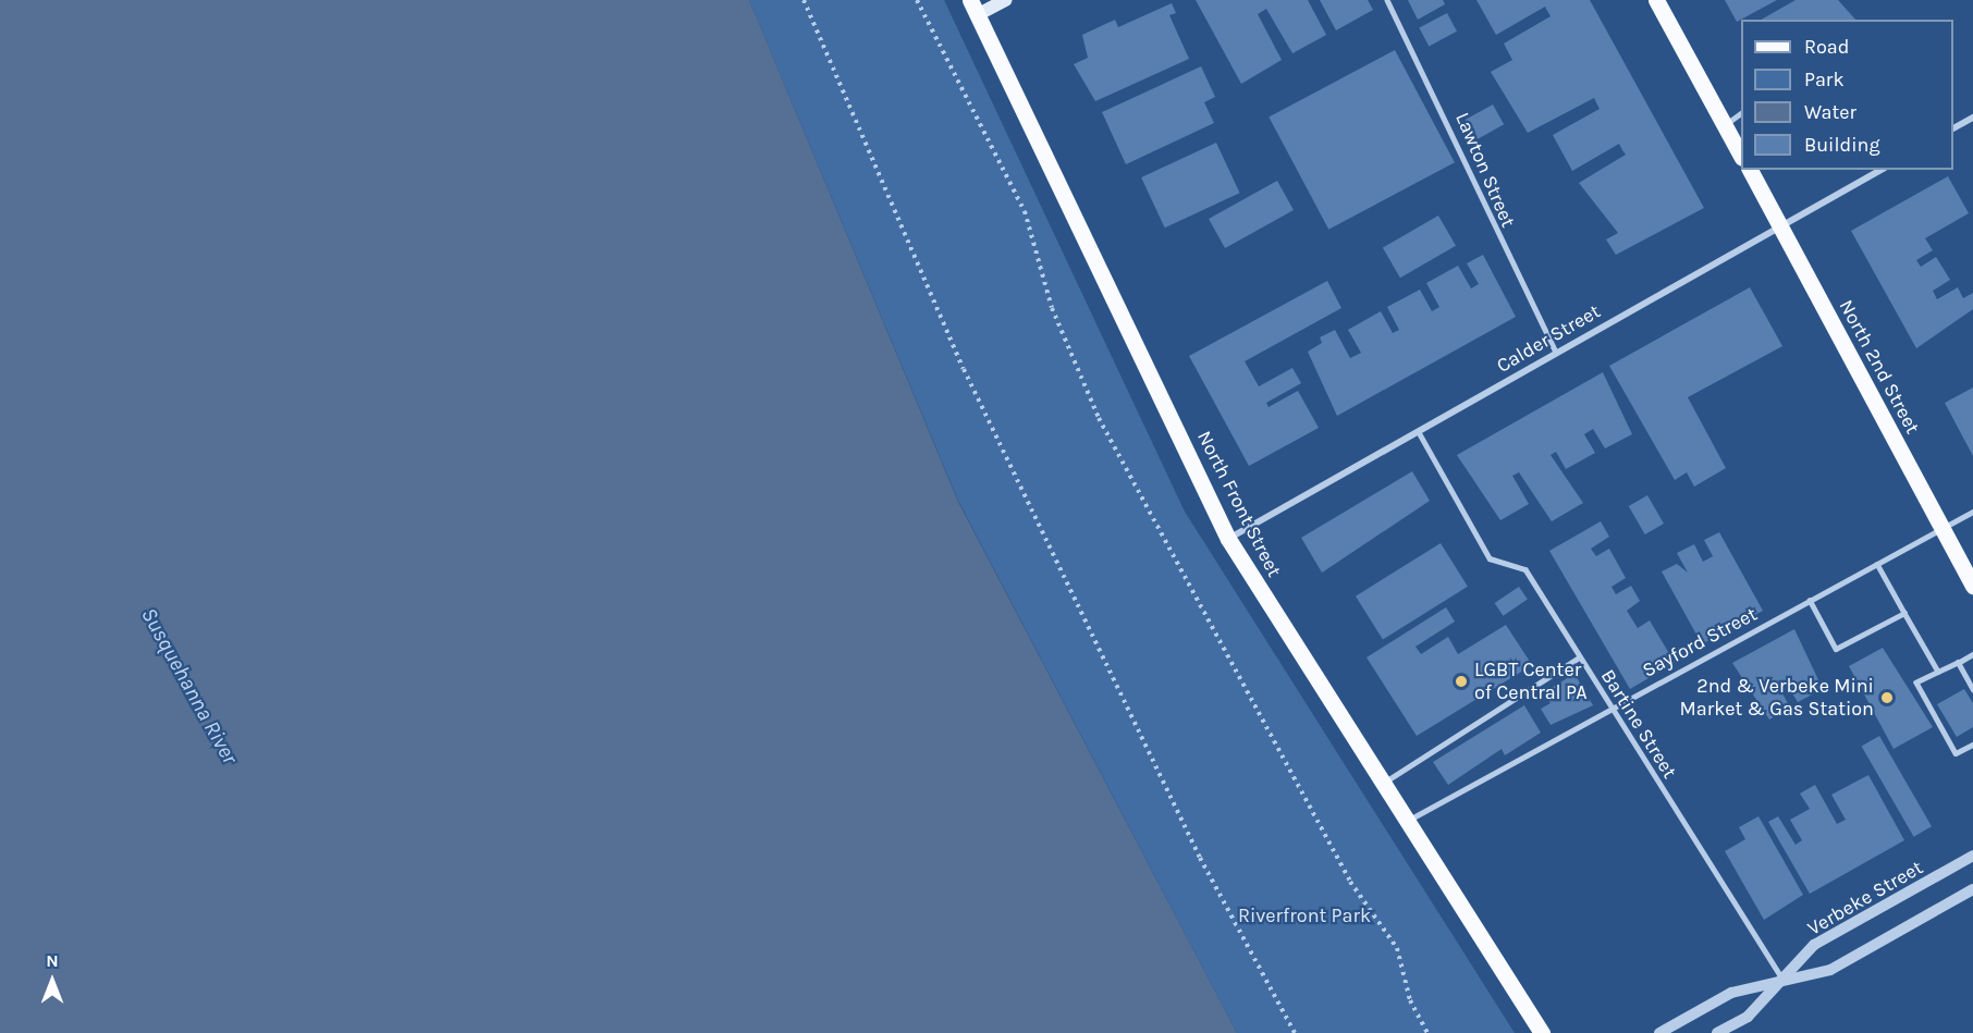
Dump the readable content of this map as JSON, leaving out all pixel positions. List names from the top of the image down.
{
  "streets": {
    "main road": ["North 2nd Street", "North Front Street"],
    "street": ["Calder Street", "Verbeke Street"],
    "lane": ["Lawton Street", "Sayford Street", "Bartine Street"]
  },
  "crossings": [
    ["Lawton Street", "Calder Street"],
    ["Calder Street", "North 2nd Street"],
    ["Calder Street", "North Front Street"],
    ["Calder Street", "Bartine Street"],
    ["North 2nd Street", "Sayford Street"],
    ["North Front Street", "Sayford Street"],
    ["Sayford Street", "Bartine Street"],
    ["Bartine Street", "Verbeke Street"]
  ],
  "water": ["Susquehanna River"],
  "parks": ["Riverfront Park"],
  "places": ["LGBT Center of Central PA", "2nd & Verbeke Mini Market & Gas Station"],
  "legend": [
    "Road",
    "Park",
    "Water",
    "Building"
  ],
  "north": "top"
}
